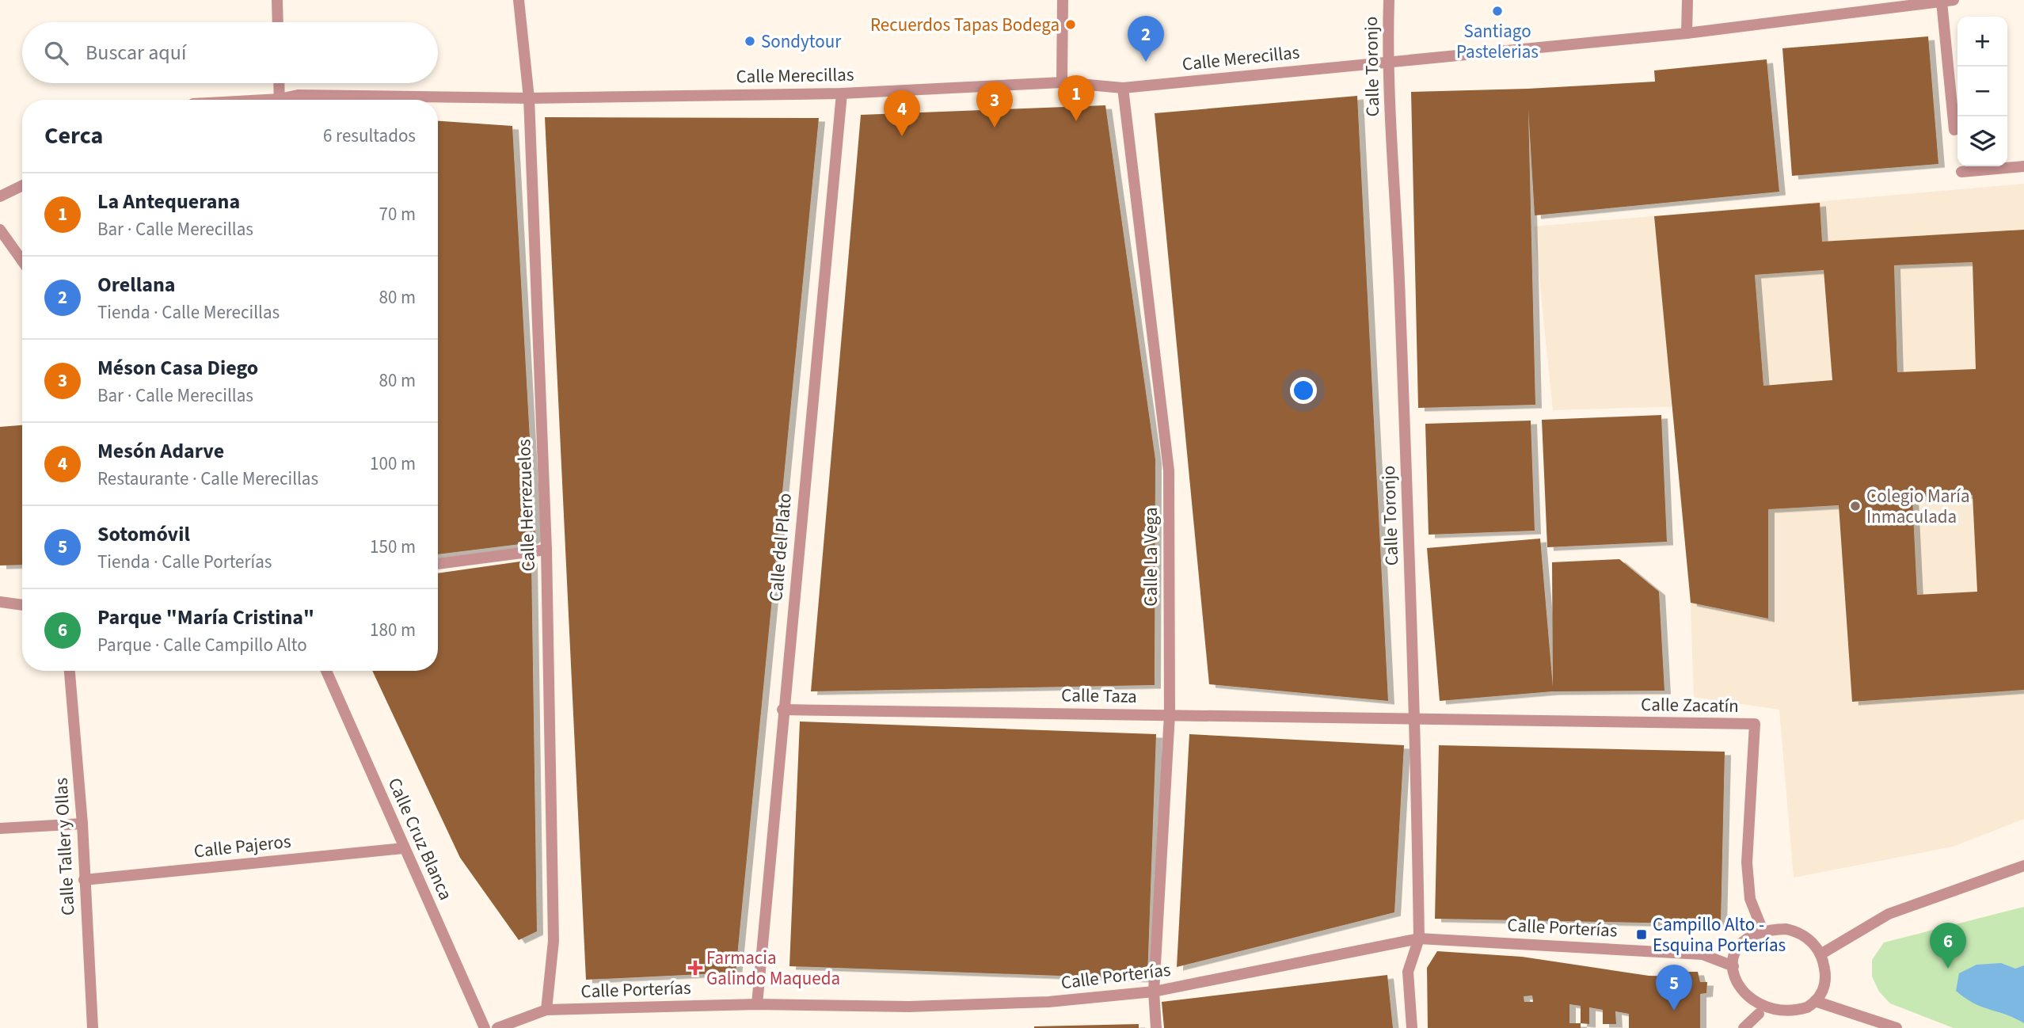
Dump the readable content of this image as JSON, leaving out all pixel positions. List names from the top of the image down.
{
  "streets": {
    "street": [
      "Calle Merecillas",
      "Calle Toronjo",
      "Calle Herrezuelos",
      "Calle del Plato",
      "Calle La Vega",
      "Calle Taza",
      "Calle Zacatín",
      "Calle Cruz Blanca",
      "Calle Pajeros",
      "Calle Taller y Ollas",
      "Calle Porterías"
    ]
  },
  "crossings": [
    ["Calle Merecillas", "Calle Toronjo"],
    ["Calle Merecillas", "Calle Herrezuelos"],
    ["Calle Merecillas", "Calle del Plato"],
    ["Calle Merecillas", "Calle La Vega"],
    ["Calle Toronjo", "Calle Taza"],
    ["Calle Toronjo", "Calle Zacatín"],
    ["Calle Toronjo", "Calle Porterías"],
    ["Calle Herrezuelos", "Calle Porterías"],
    ["Calle del Plato", "Calle Taza"],
    ["Calle del Plato", "Calle Porterías"],
    ["Calle La Vega", "Calle Taza"],
    ["Calle La Vega", "Calle Porterías"],
    ["Calle Taza", "Calle Zacatín"],
    ["Calle Zacatín", "Calle Porterías"],
    ["Calle Cruz Blanca", "Calle Pajeros"],
    ["Calle Pajeros", "Calle Taller y Ollas"]
  ],
  "places": {
    "other": [
      "Santiago Pastelerias",
      "Recuerdos Tapas Bodega",
      "Sondytour",
      "Colegio María Inmaculada"
    ],
    "transit": ["Campillo Alto - Esquina Porterías"],
    "health": ["Farmacia Galindo Maqueda"]
  },
  "page": {
    "pins": [
      "2",
      "1",
      "3",
      "4",
      "6",
      "5"
    ],
    "map_buttons": ["+", "−"],
    "search": "Buscar aquí",
    "heading": ["Cerca", "6 resultados"],
    "list": [
      {
        "mark": "1",
        "name": "La Antequerana",
        "note": "Bar · Calle Merecillas",
        "value": "70 m"
      },
      {
        "mark": "2",
        "name": "Orellana",
        "note": "Tienda · Calle Merecillas",
        "value": "80 m"
      },
      {
        "mark": "3",
        "name": "Méson Casa Diego",
        "note": "Bar · Calle Merecillas",
        "value": "80 m"
      },
      {
        "mark": "4",
        "name": "Mesón Adarve",
        "note": "Restaurante · Calle Merecillas",
        "value": "100 m"
      },
      {
        "mark": "5",
        "name": "Sotomóvil",
        "note": "Tienda · Calle Porterías",
        "value": "150 m"
      },
      {
        "mark": "6",
        "name": "Parque \"María Cristina\"",
        "note": "Parque · Calle Campillo Alto",
        "value": "180 m"
      }
    ]
  }
}
